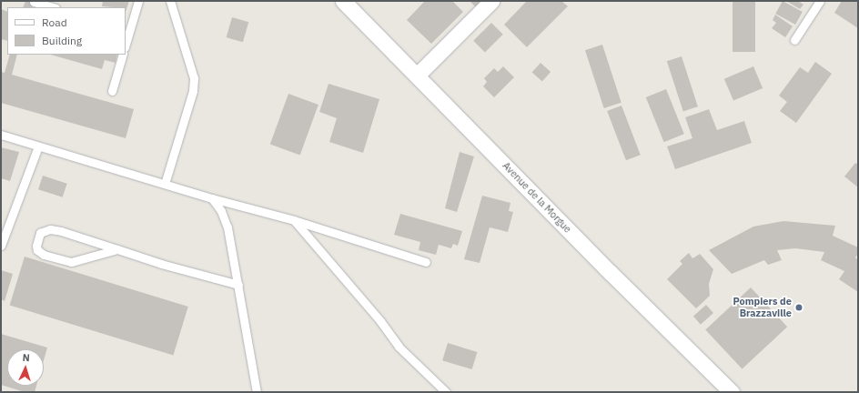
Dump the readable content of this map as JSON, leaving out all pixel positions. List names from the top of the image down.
{
  "streets": {
    "street": ["Avenue de la Morgue"]
  },
  "places": ["Pompiers de Brazzaville"],
  "legend": ["Road", "Building"],
  "north": "top"
}
